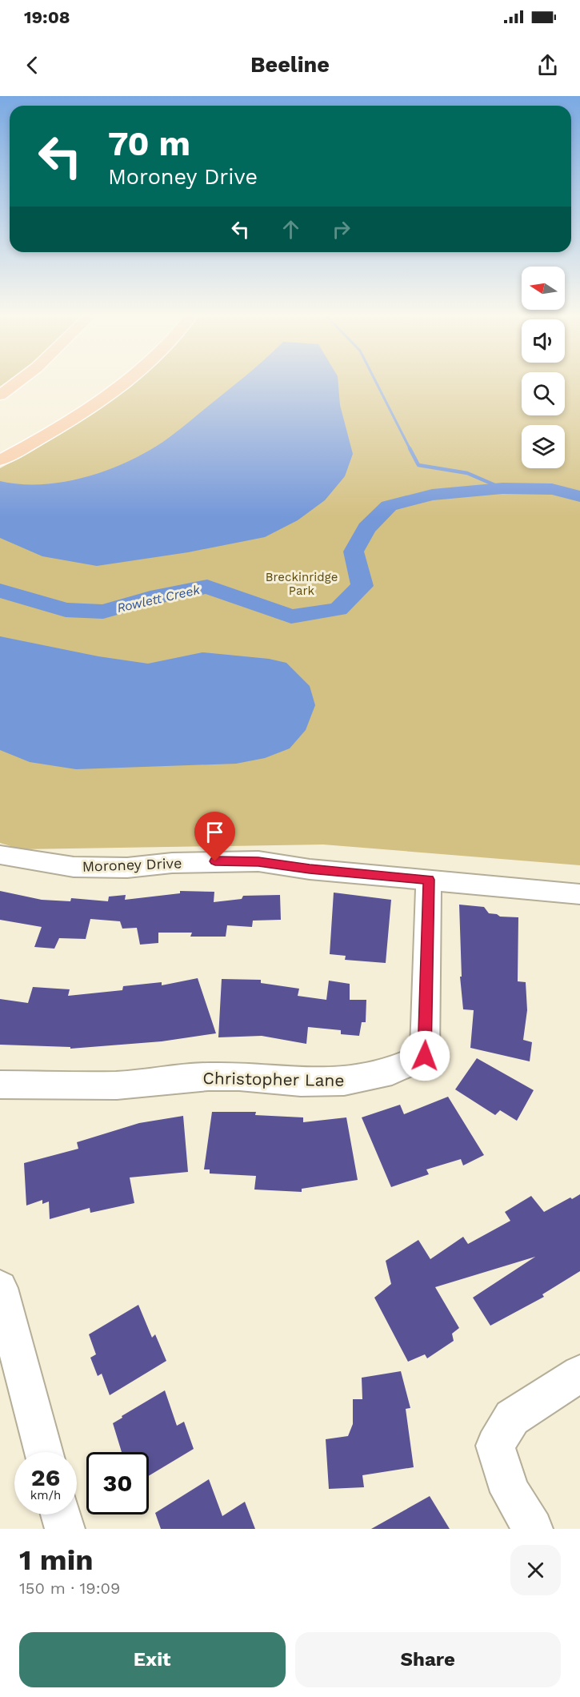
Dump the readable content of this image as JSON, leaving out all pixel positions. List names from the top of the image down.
{
  "streets": {
    "street": ["Moroney Drive", "Christopher Lane"]
  },
  "crossings": [
    ["Moroney Drive", "Christopher Lane"]
  ],
  "water": ["Rowlett Creek"],
  "parks": ["Breckinridge Park"],
  "north": "left",
  "page": {
    "status": "19:08",
    "header": "Beeline",
    "turn": ["70 m", "Moroney Drive"],
    "speed": "26 km/h",
    "limit": "30",
    "heading": ["1 min", "150 m · 19:09"],
    "buttons": ["Exit", "Share"]
  }
}
